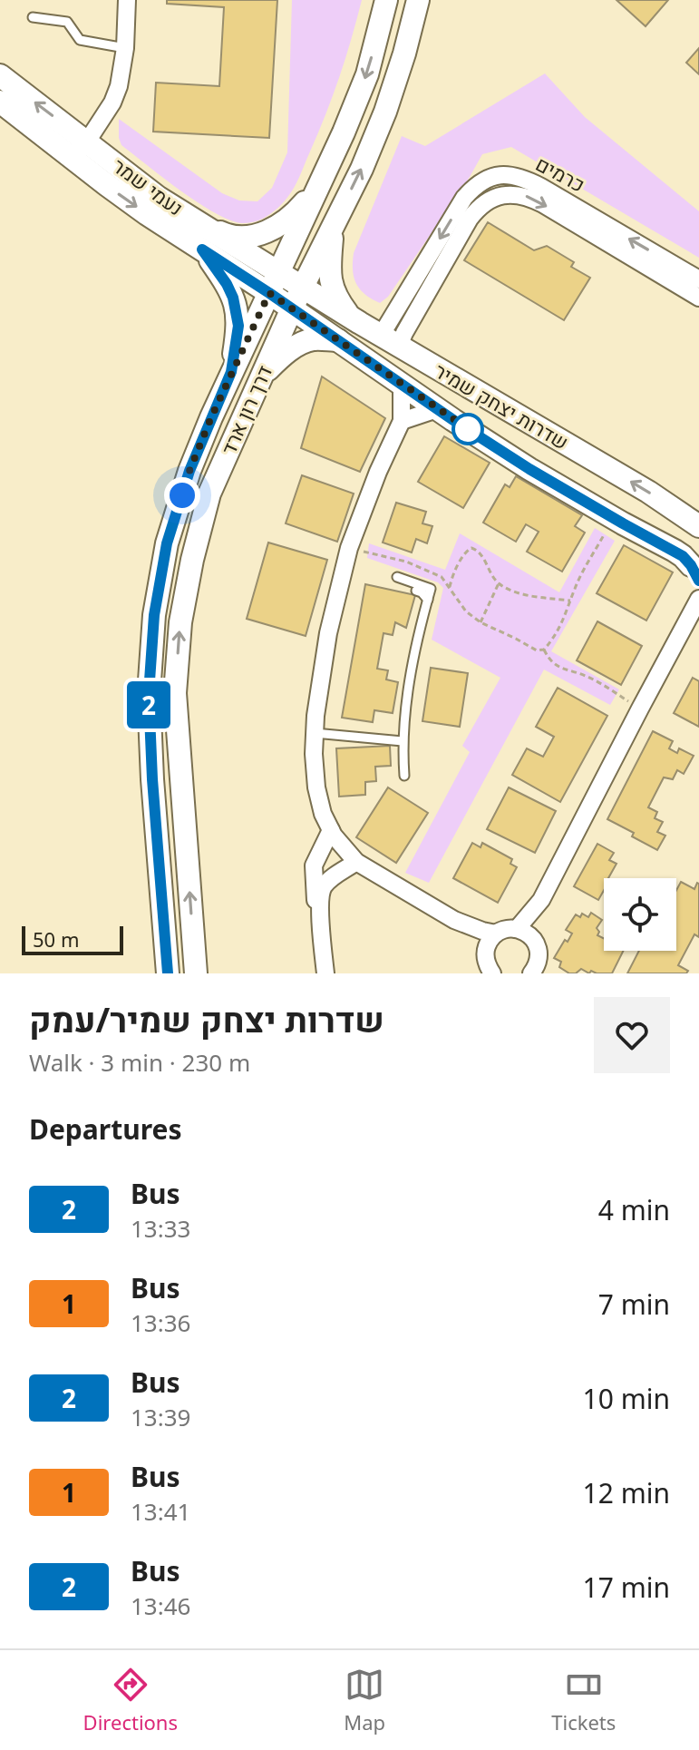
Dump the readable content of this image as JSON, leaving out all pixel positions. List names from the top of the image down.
{
  "streets": {
    "main road": ["נעמי שמר", "שדרות יצחק שמיר", "דרך רון ארד"],
    "street": ["כרמים"]
  },
  "crossings": [
    ["כרמים", "שדרות יצחק שמיר"],
    ["נעמי שמר", "שדרות יצחק שמיר"],
    ["נעמי שמר", "דרך רון ארד"],
    ["שדרות יצחק שמיר", "דרך רון ארד"]
  ],
  "lines": ["bus line 2"],
  "scale_bar": "50 m",
  "page": {
    "on_map": "2",
    "scale": "50 m",
    "heading": [
      ["שדרות יצחק שמיר/עמק", "Walk · 3 min · 230 m"],
      "Departures"
    ],
    "list": [
      {
        "mark": "2",
        "name": "Bus",
        "note": "13:33",
        "value": "4 min"
      },
      {
        "mark": "1",
        "name": "Bus",
        "note": "13:36",
        "value": "7 min"
      },
      {
        "mark": "2",
        "name": "Bus",
        "note": "13:39",
        "value": "10 min"
      },
      {
        "mark": "1",
        "name": "Bus",
        "note": "13:41",
        "value": "12 min"
      },
      {
        "mark": "2",
        "name": "Bus",
        "note": "13:46",
        "value": "17 min"
      }
    ],
    "tabs": ["Directions", "Map", "Tickets"]
  }
}
